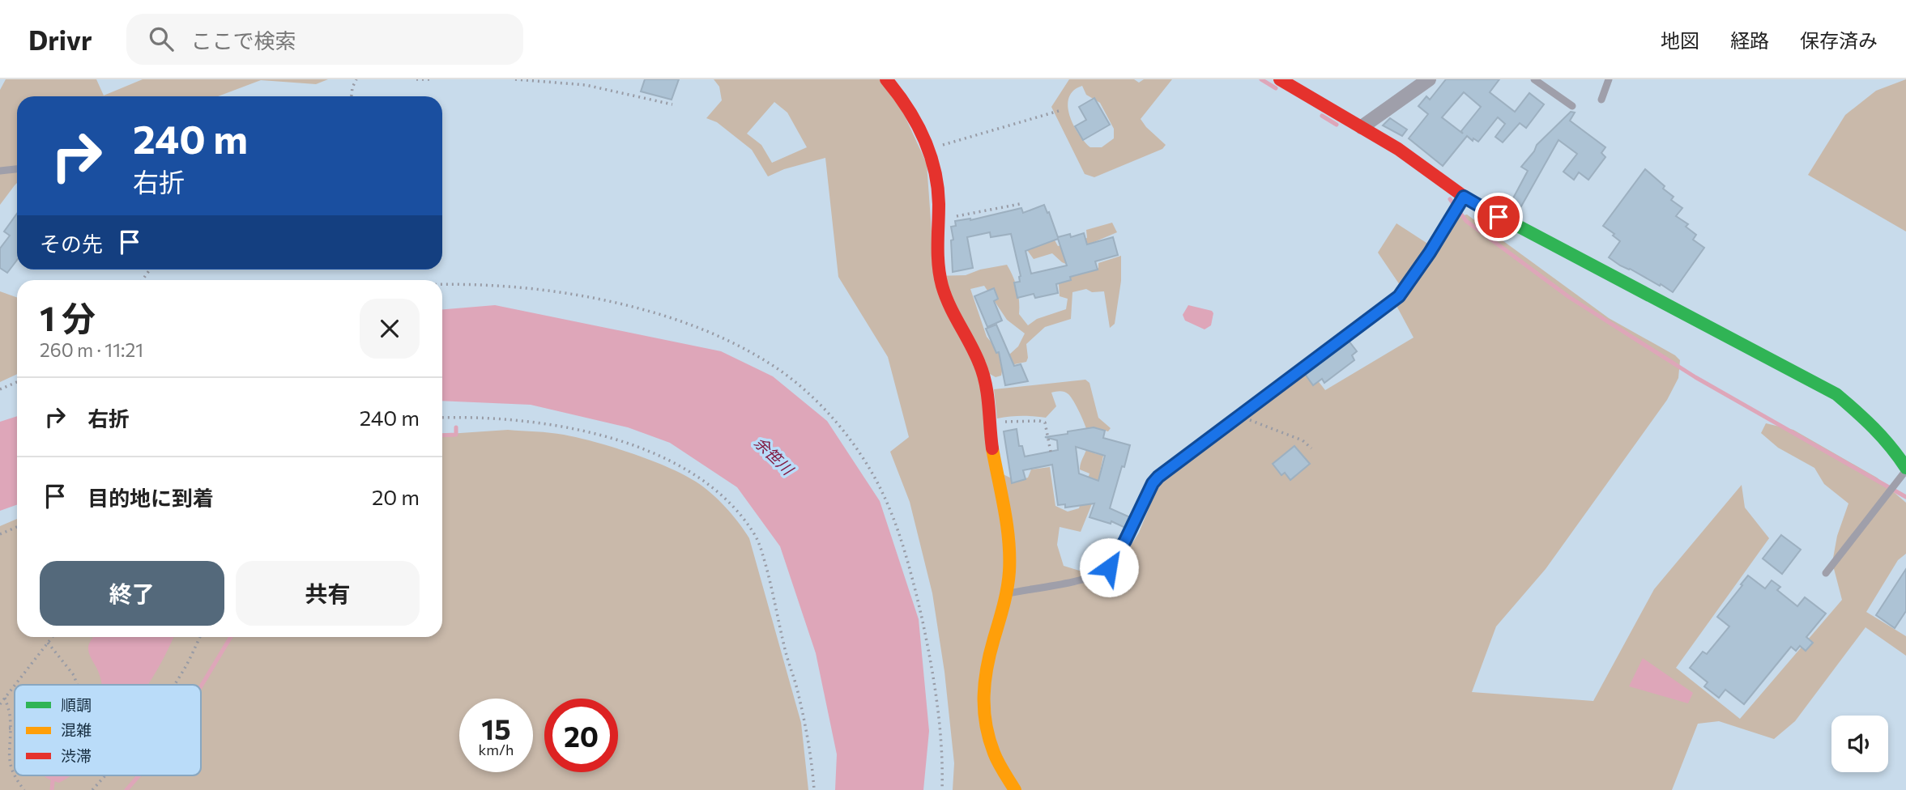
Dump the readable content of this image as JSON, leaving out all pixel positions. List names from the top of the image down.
{
  "water": ["余笹川"],
  "legend": ["順調", "混雑", "渋滞"],
  "page": {
    "header": "Drivr",
    "search": "ここで検索",
    "nav": ["地図", "経路", "保存済み"],
    "turn": ["240 m", "右折"],
    "then": "その先",
    "heading": ["1 分", "260 m · 11:21"],
    "list": [
      {
        "name": "右折",
        "value": "240 m"
      },
      {
        "name": "目的地に到着",
        "value": "20 m"
      }
    ],
    "buttons": ["終了", "共有"],
    "speed": "15 km/h",
    "limit": "20"
  }
}
